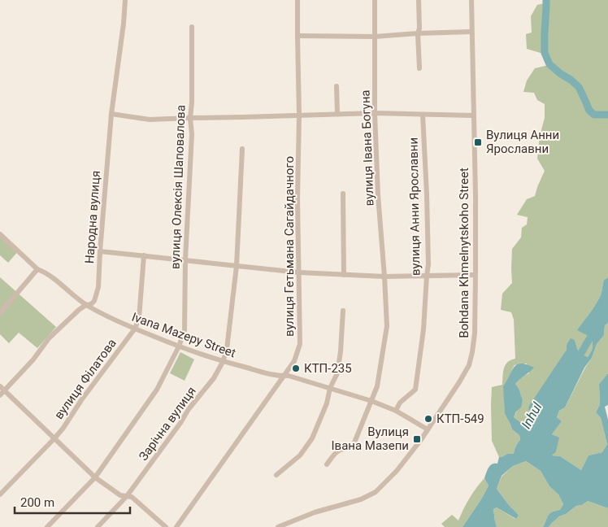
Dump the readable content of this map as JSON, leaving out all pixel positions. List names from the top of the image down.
{
  "streets": {
    "street": [
      "вулиця Івана Богуна",
      "вулиця Олексія Шаповалова",
      "вулиця Анни Ярославни",
      "Народна вулиця",
      "вулиця Гетьмана Сагайдачного",
      "Bohdana Khmelnytskoho Street",
      "Ivana Mazepy Street",
      "вулиця Філатова",
      "Зарічна вулиця"
    ]
  },
  "crossings": [
    ["вулиця Івана Богуна", "Ivana Mazepy Street"],
    ["вулиця Олексія Шаповалова", "Ivana Mazepy Street"],
    ["вулиця Анни Ярославни", "Ivana Mazepy Street"],
    ["Народна вулиця", "Ivana Mazepy Street"],
    ["вулиця Гетьмана Сагайдачного", "Ivana Mazepy Street"],
    ["Bohdana Khmelnytskoho Street", "Ivana Mazepy Street"],
    ["Ivana Mazepy Street", "вулиця Філатова"],
    ["Ivana Mazepy Street", "Зарічна вулиця"]
  ],
  "water": ["Inhul"],
  "places": {
    "transit": ["Вулиця Анни Ярославни", "Вулиця Івана Мазепи"],
    "other": ["КТП-235", "КТП-549"]
  },
  "scale_bar": "200 m"
}
